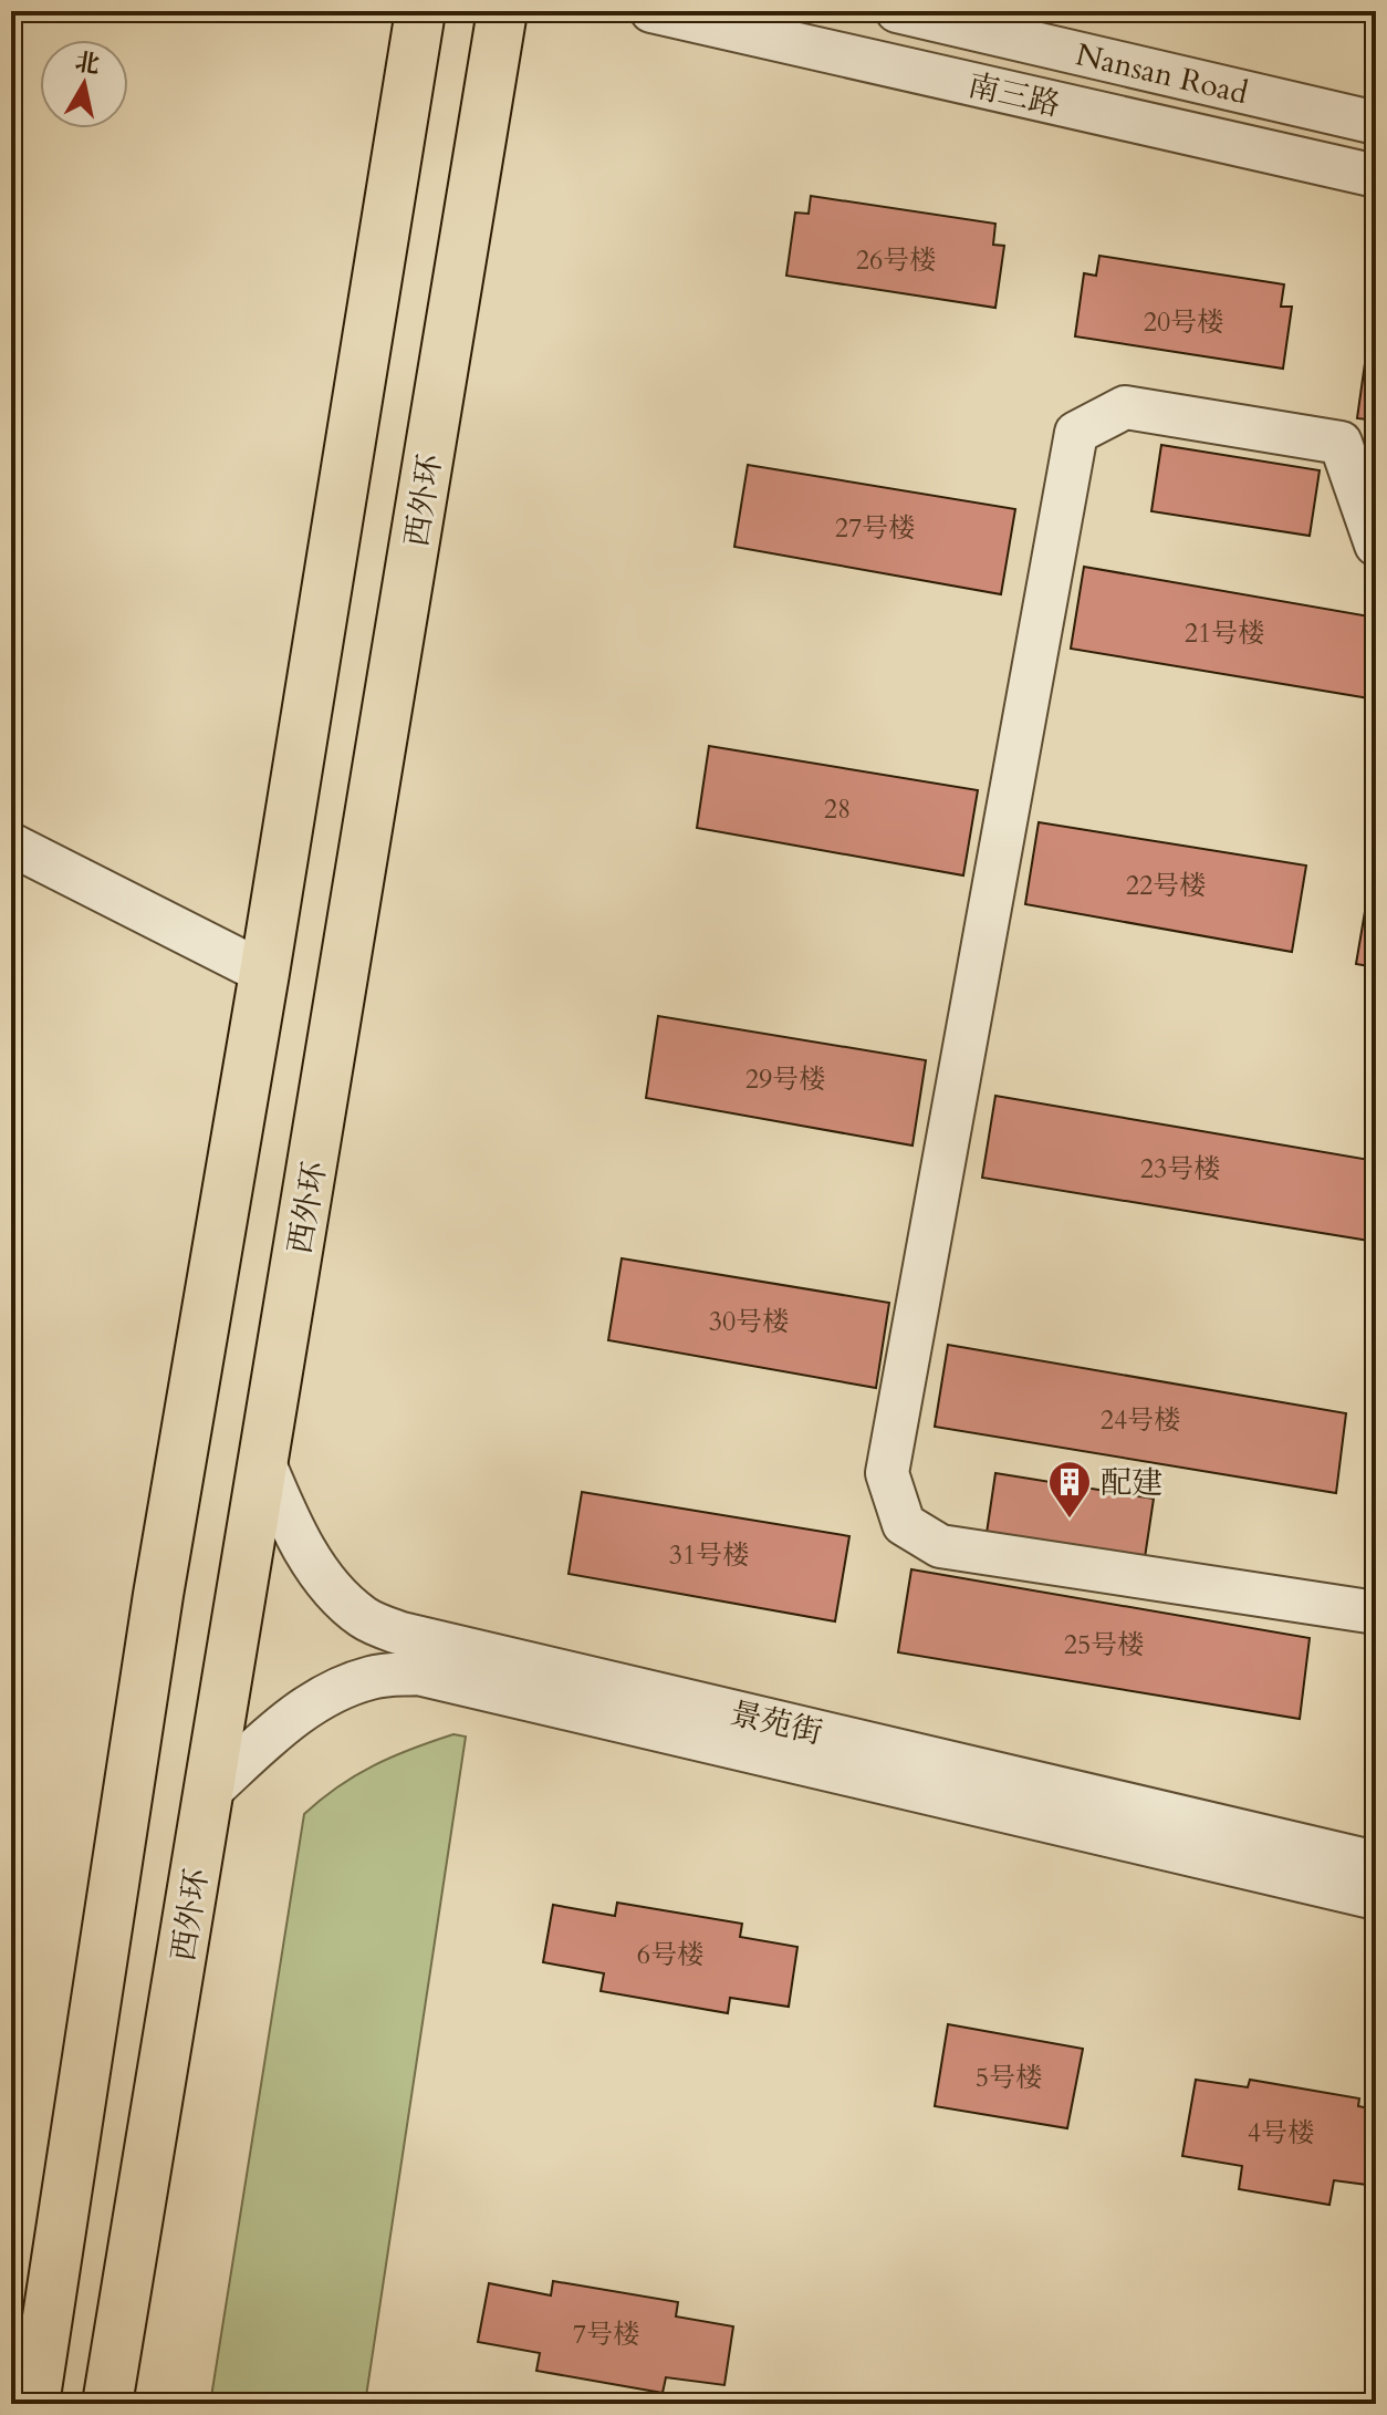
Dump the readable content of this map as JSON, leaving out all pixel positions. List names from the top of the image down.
{
  "streets": {
    "highway": ["西外环"],
    "street": ["Nansan Road", "南三路", "景苑街"]
  },
  "crossings": [
    ["西外环", "景苑街"]
  ],
  "places": {
    "building": ["配建"]
  },
  "house_numbers": [
    "26号楼",
    "20号楼",
    "27号楼",
    "21号楼",
    "28",
    "22号楼",
    "29号楼",
    "23号楼",
    "30号楼",
    "24号楼",
    "31号楼",
    "25号楼",
    "6号楼",
    "5号楼",
    "4号楼",
    "7号楼"
  ],
  "north": "top"
}
